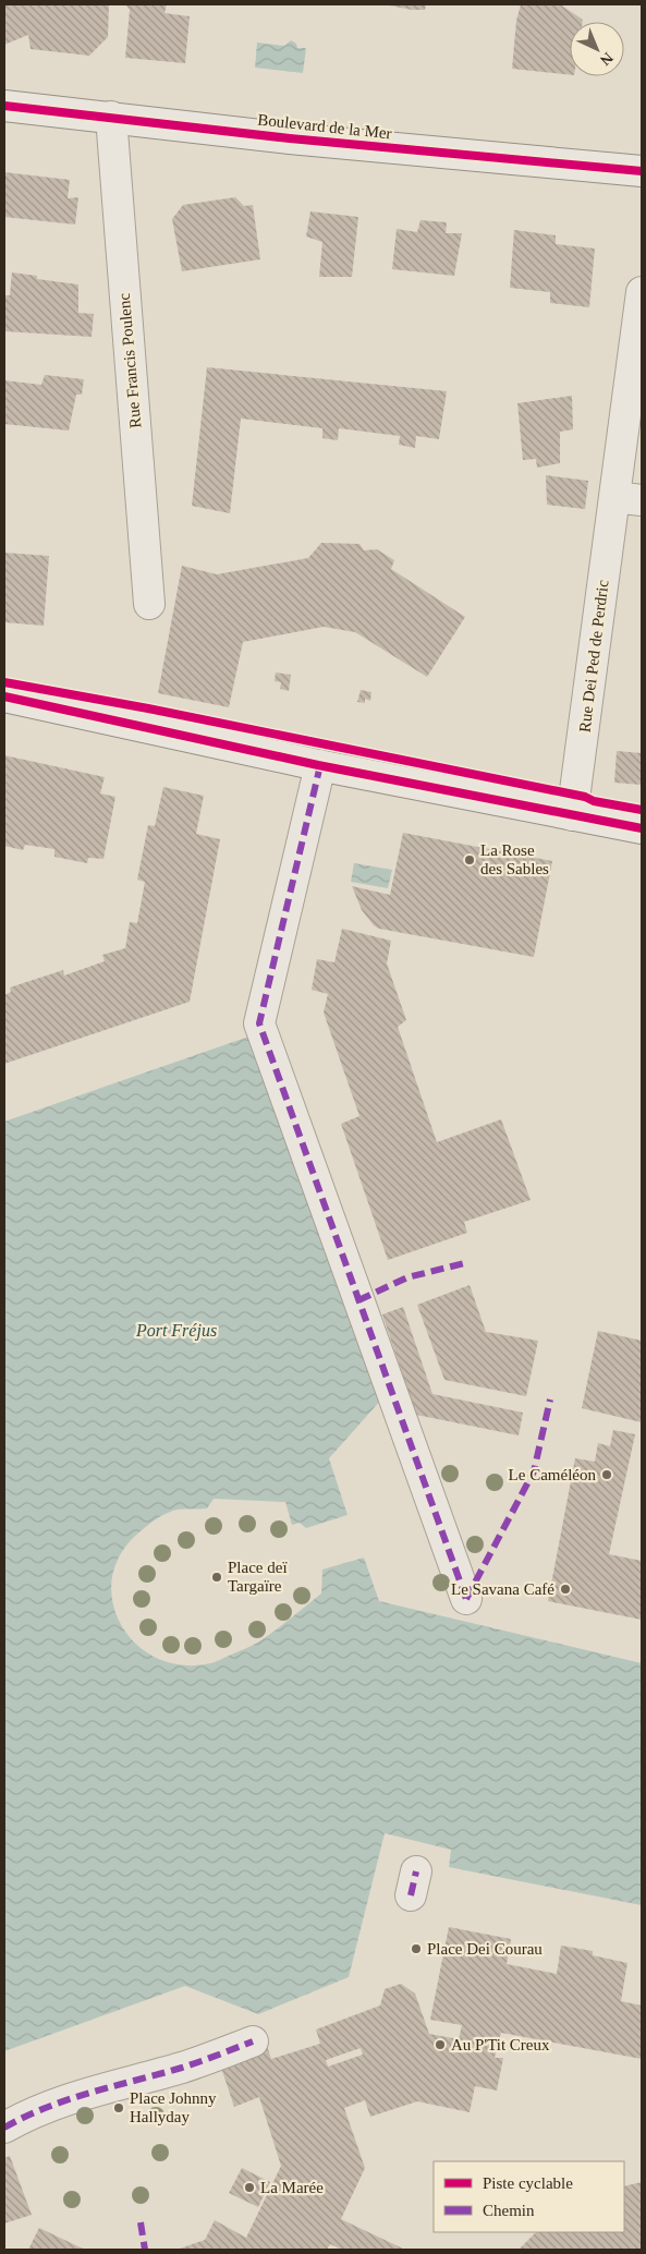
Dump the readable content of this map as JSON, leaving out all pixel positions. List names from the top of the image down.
{
  "streets": {
    "street": ["Boulevard de la Mer", "Rue Francis Poulenc", "Rue Dei Ped de Perdric"]
  },
  "crossings": [
    ["Boulevard de la Mer", "Rue Francis Poulenc"]
  ],
  "water": ["Port Fréjus"],
  "places": [
    "La Rose des Sables",
    "Le Caméléon",
    "Place deï Targaïre",
    "Le Savana Café",
    "Place Dei Courau",
    "Au P'Tit Creux",
    "Place Johnny Hallyday",
    "La Marée"
  ],
  "legend": ["Piste cyclable", "Chemin"],
  "north": "bottom right"
}
